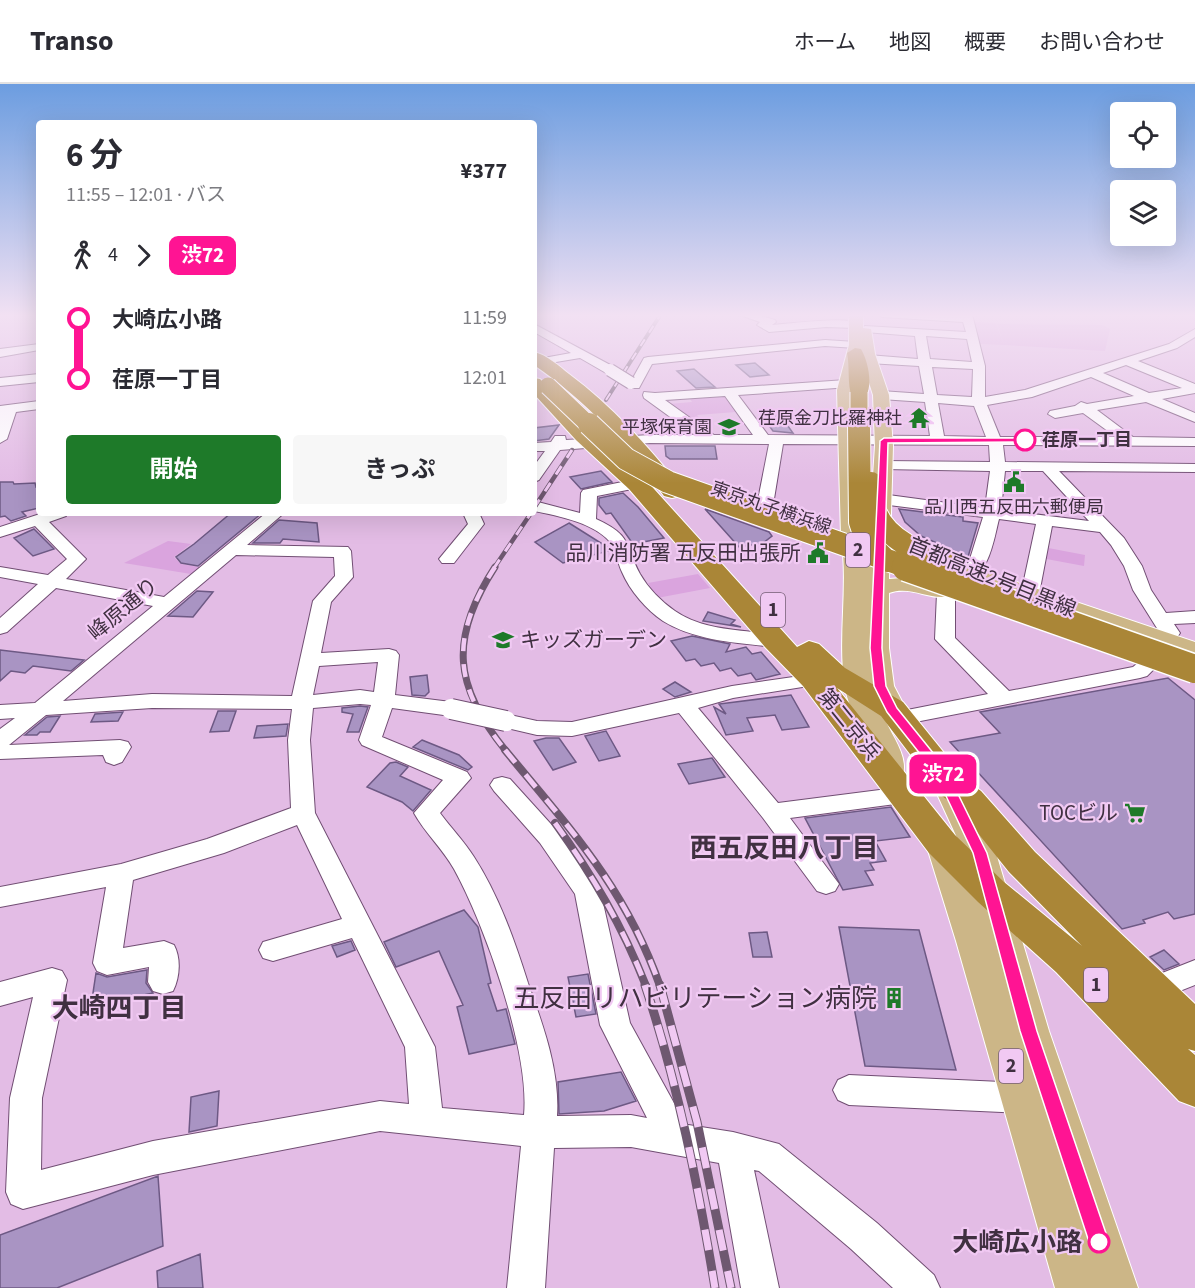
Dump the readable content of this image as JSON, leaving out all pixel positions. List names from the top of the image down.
{
  "streets": {
    "highway": [
      "2",
      "首都高速2号目黒線",
      "1",
      "第二京浜"
    ],
    "main road": ["東京丸子横浜線"],
    "street": ["峰原通り"]
  },
  "crossings": [
    ["東京丸子横浜線", "2"],
    ["東京丸子横浜線", "首都高速2号目黒線"],
    ["東京丸子横浜線", "第二京浜"],
    ["2", "首都高速2号目黒線"],
    ["2", "第二京浜"],
    ["首都高速2号目黒線", "第二京浜"]
  ],
  "districts": ["西五反田八丁目", "大崎四丁目"],
  "places": {
    "temple": ["荏原金刀比羅神社"],
    "school or university": ["平塚保育園", "キッズガーデン"],
    "other": ["荏原一丁目", "大崎広小路"],
    "public building": ["品川西五反田六郵便局", "品川消防署 五反田出張所"],
    "supermarket": ["TOCビル"],
    "building": ["五反田リハビリテーション病院"]
  },
  "lines": ["bus line 渋72"],
  "page": {
    "header": "Transo",
    "nav": [
      "ホーム",
      "地図",
      "概要",
      "お問い合わせ"
    ],
    "on_map": "渋72",
    "heading": ["6 分", "11:55 – 12:01 · バス", "¥377"],
    "legs": ["4", "渋72"],
    "list": [
      {
        "name": "大崎広小路",
        "value": "11:59"
      },
      {
        "name": "荏原一丁目",
        "value": "12:01"
      }
    ],
    "buttons": ["開始", "きっぷ"]
  }
}
